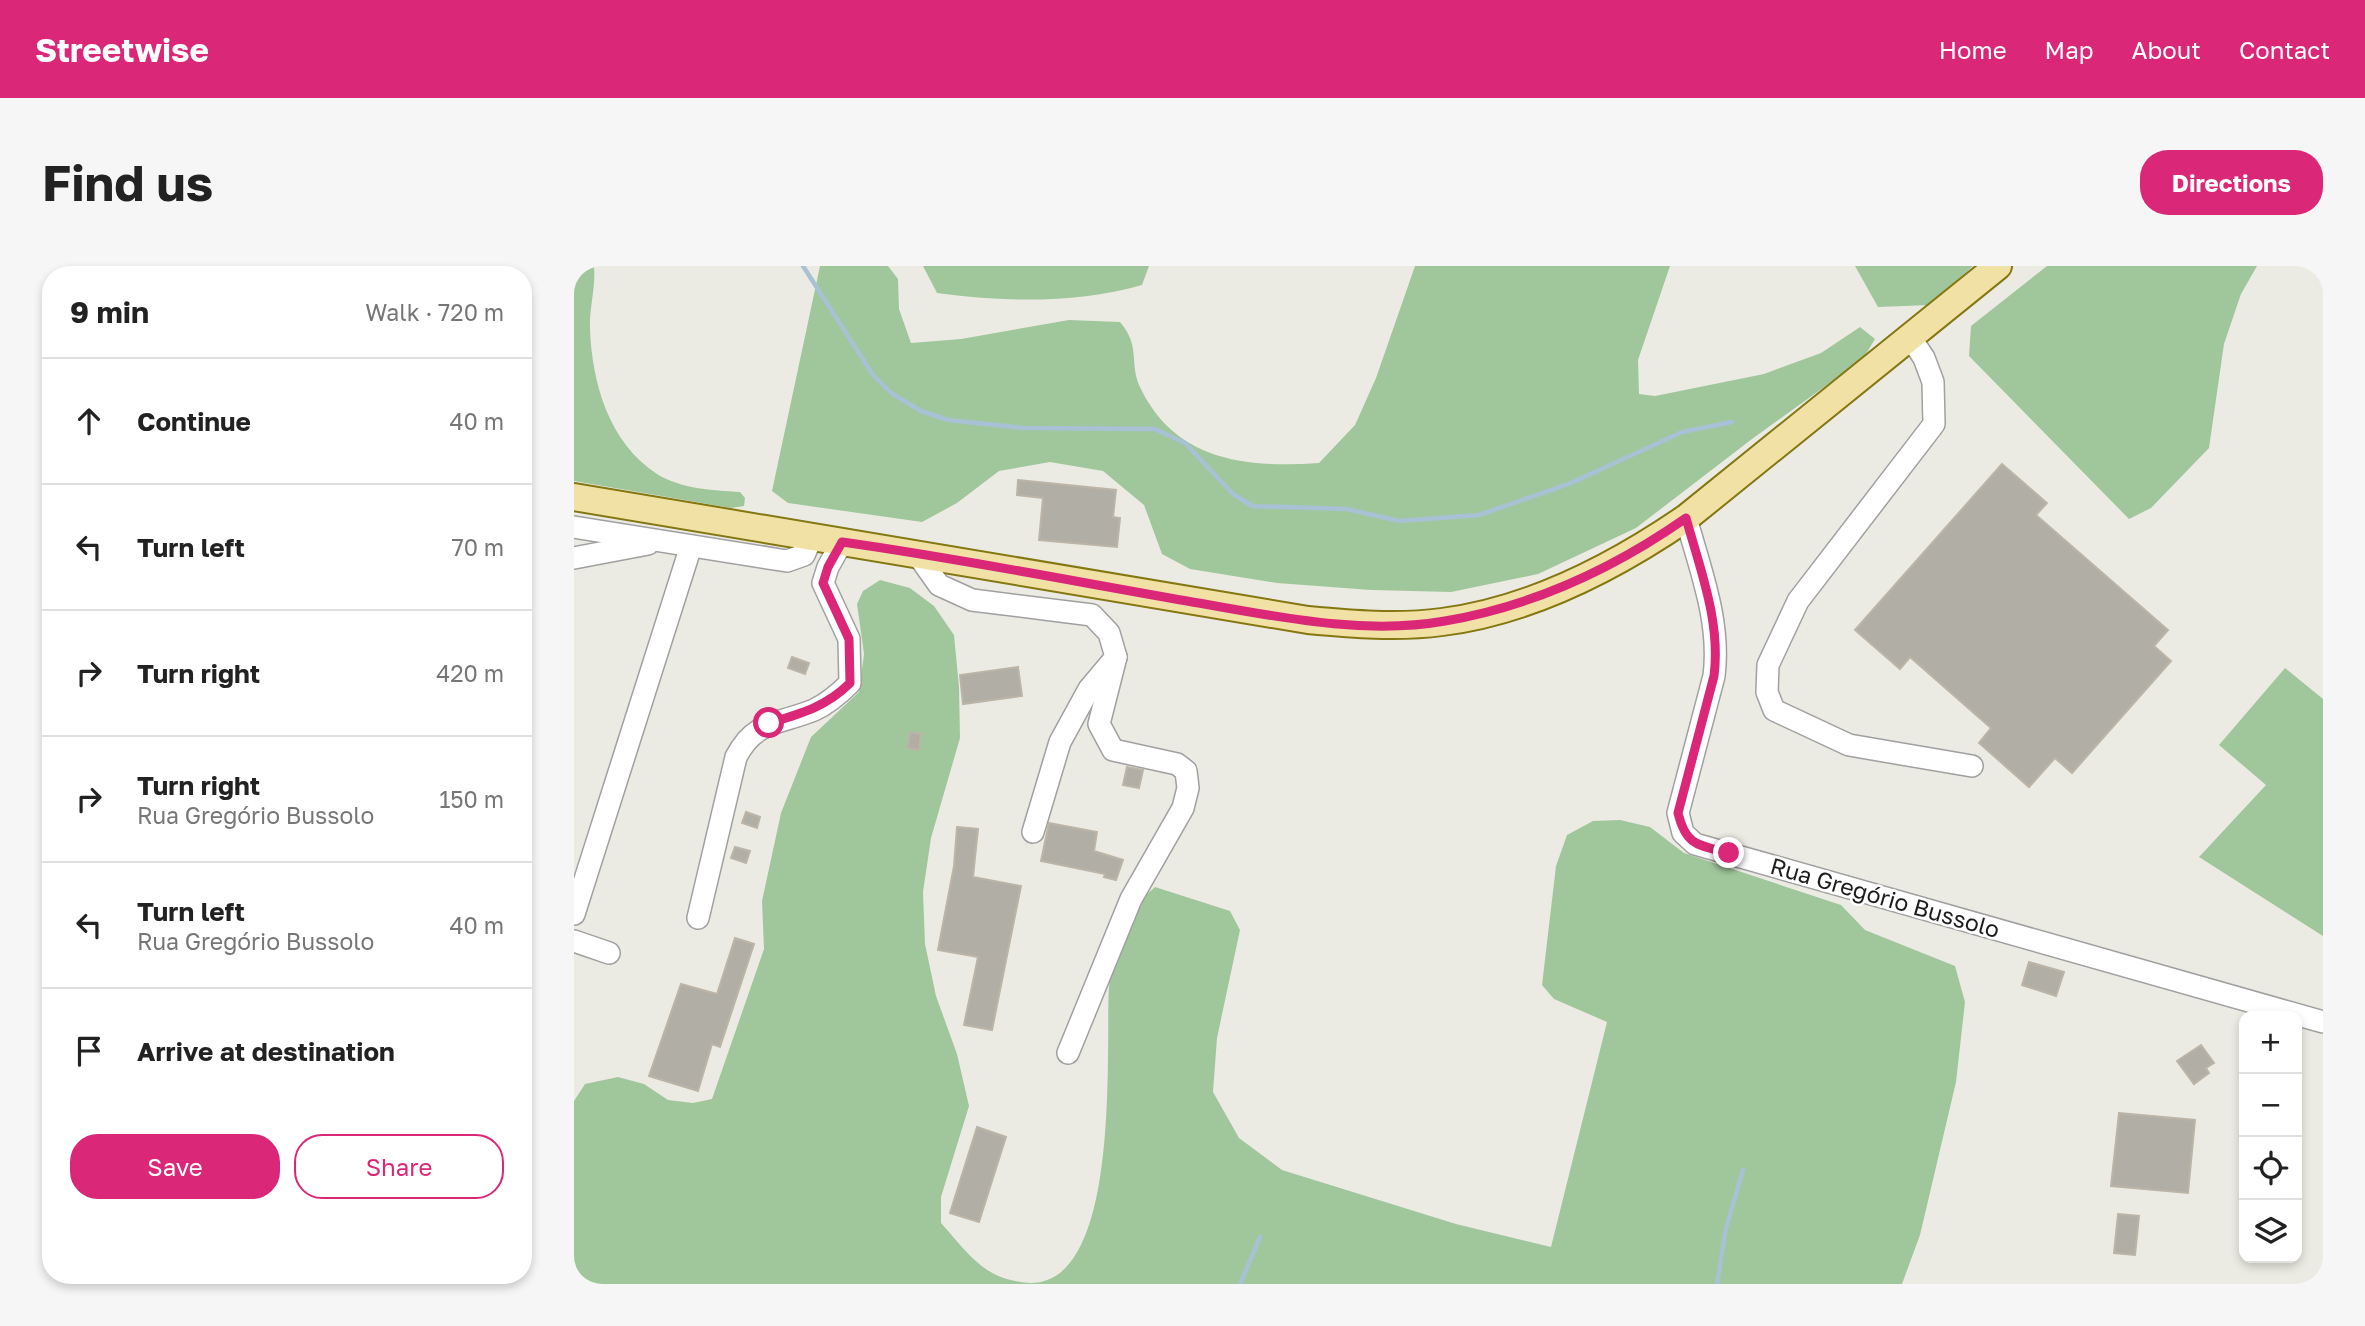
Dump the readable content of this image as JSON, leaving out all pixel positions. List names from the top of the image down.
{
  "streets": {
    "street": ["Rua Gregório Bussolo"]
  },
  "page": {
    "header": "Streetwise",
    "nav": [
      "Home",
      "Map",
      "About",
      "Contact"
    ],
    "buttons": [
      "Directions",
      ["Save", "Share"]
    ],
    "title": "Find us",
    "heading": ["9 min", "Walk · 720 m"],
    "list": [
      ["Continue", "40 m"],
      ["Turn left", "70 m"],
      ["Turn right", "420 m"],
      ["Turn right", "Rua Gregório Bussolo", "150 m"],
      ["Turn left", "Rua Gregório Bussolo", "40 m"],
      "Arrive at destination"
    ],
    "map_buttons": ["+", "−"]
  }
}
